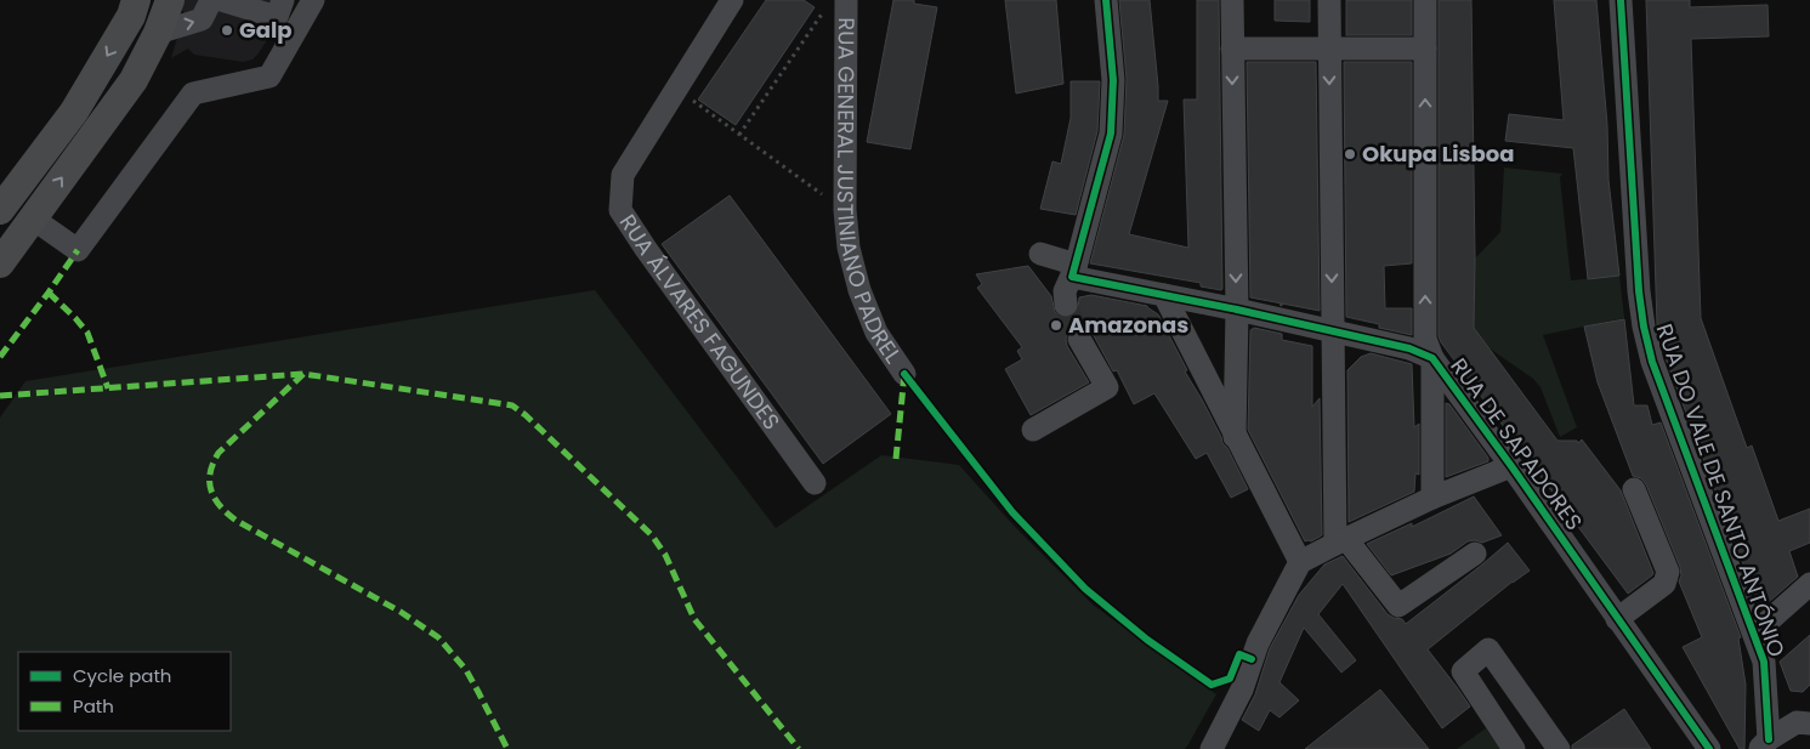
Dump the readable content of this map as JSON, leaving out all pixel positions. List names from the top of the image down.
{
  "streets": {
    "street": [
      "RUA GENERAL JUSTINIANO PADREL",
      "RUA ÁLVARES FAGUNDES",
      "RUA DE SAPADORES",
      "RUA DO VALE DE SANTO ANTÓNIO"
    ]
  },
  "places": ["Galp", "Okupa Lisboa", "Amazonas"],
  "legend": ["Cycle path", "Path"]
}
